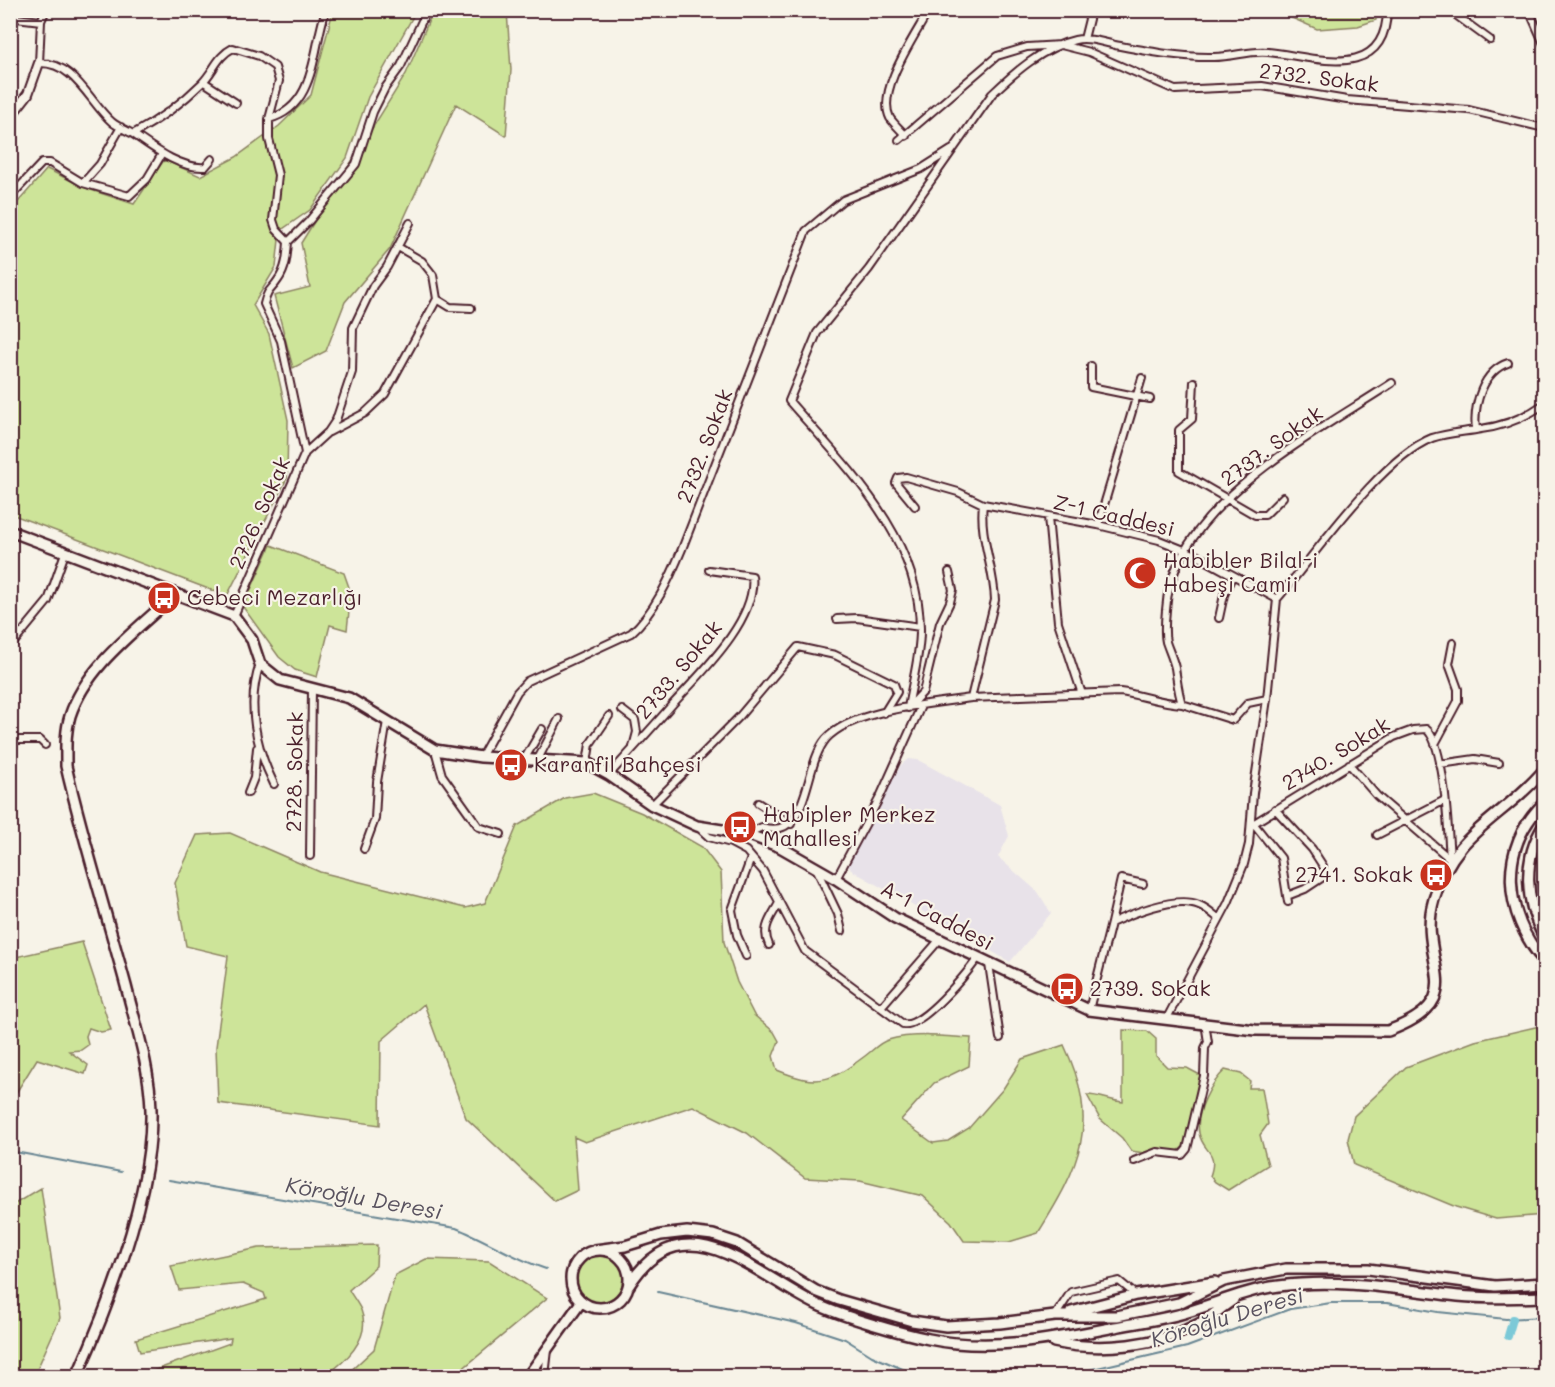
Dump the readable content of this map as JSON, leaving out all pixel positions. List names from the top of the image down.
{
  "streets": {
    "main road": ["A-1 Caddesi"],
    "street": [
      "2732. Sokak",
      "2737. Sokak",
      "2726. Sokak",
      "Z-1 Caddesi",
      "2733. Sokak",
      "2740. Sokak",
      "2728. Sokak"
    ]
  },
  "crossings": [
    ["2732. Sokak", "A-1 Caddesi"],
    ["2737. Sokak", "Z-1 Caddesi"],
    ["2733. Sokak", "A-1 Caddesi"],
    ["2728. Sokak", "A-1 Caddesi"]
  ],
  "water": ["Köroğlu Deresi"],
  "places": {
    "mosque": ["Habibler Bilal-i Habeşi Camii"],
    "bus stop": [
      "Cebeci Mezarlığı",
      "Karanfil Bahçesi",
      "Habipler Merkez Mahallesi",
      "2741. Sokak",
      "2739. Sokak"
    ]
  }
}
